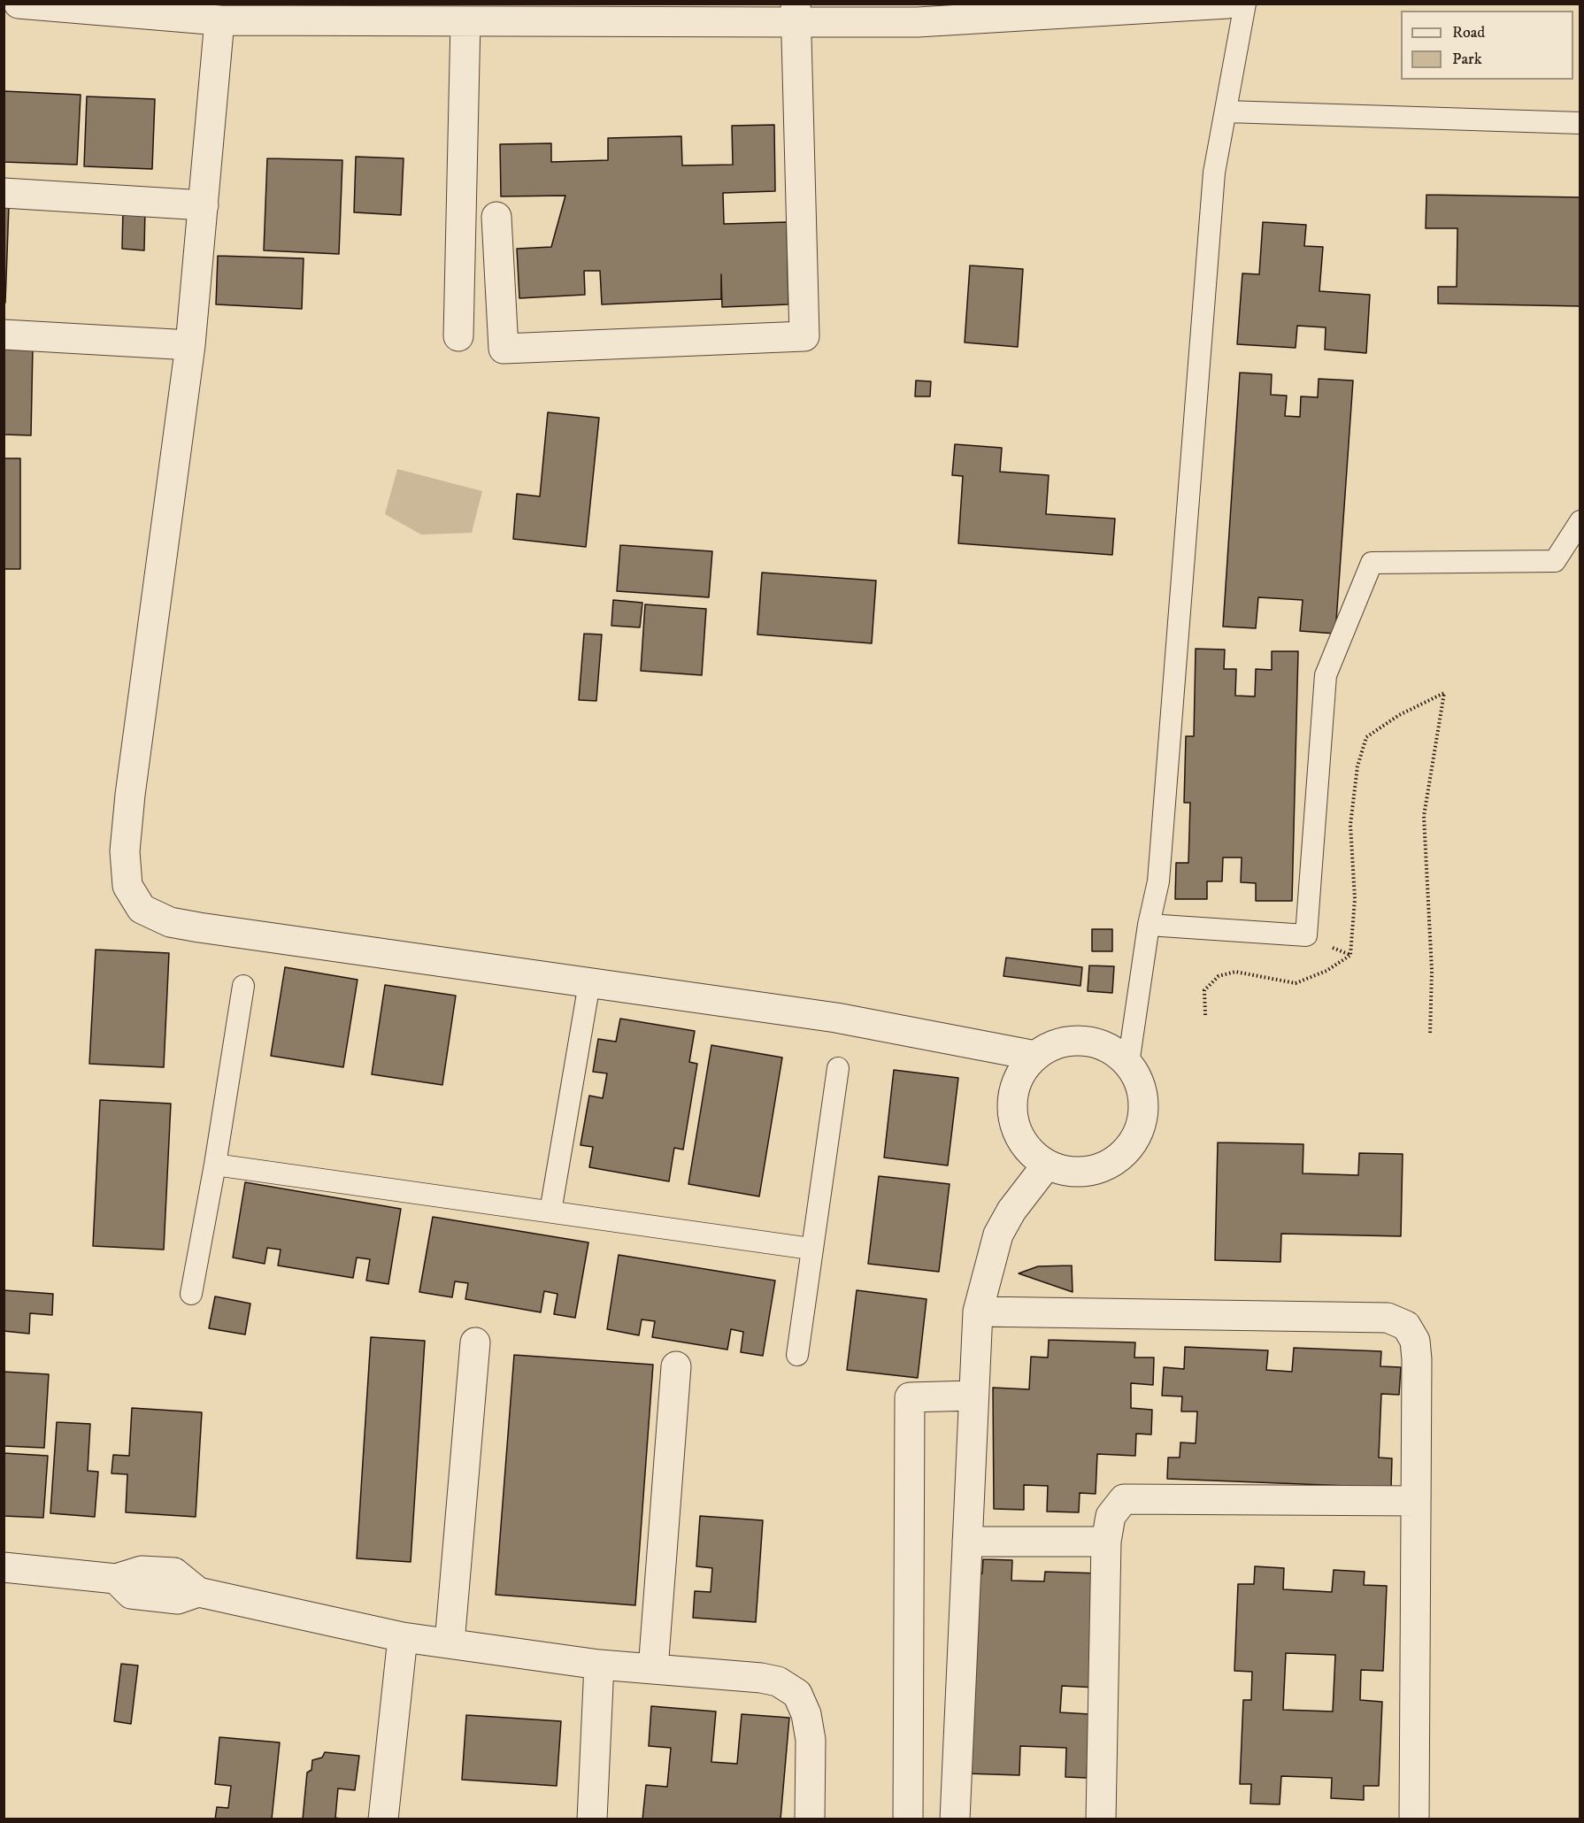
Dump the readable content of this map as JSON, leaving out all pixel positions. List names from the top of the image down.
{
  "legend": ["Road", "Park"]
}
